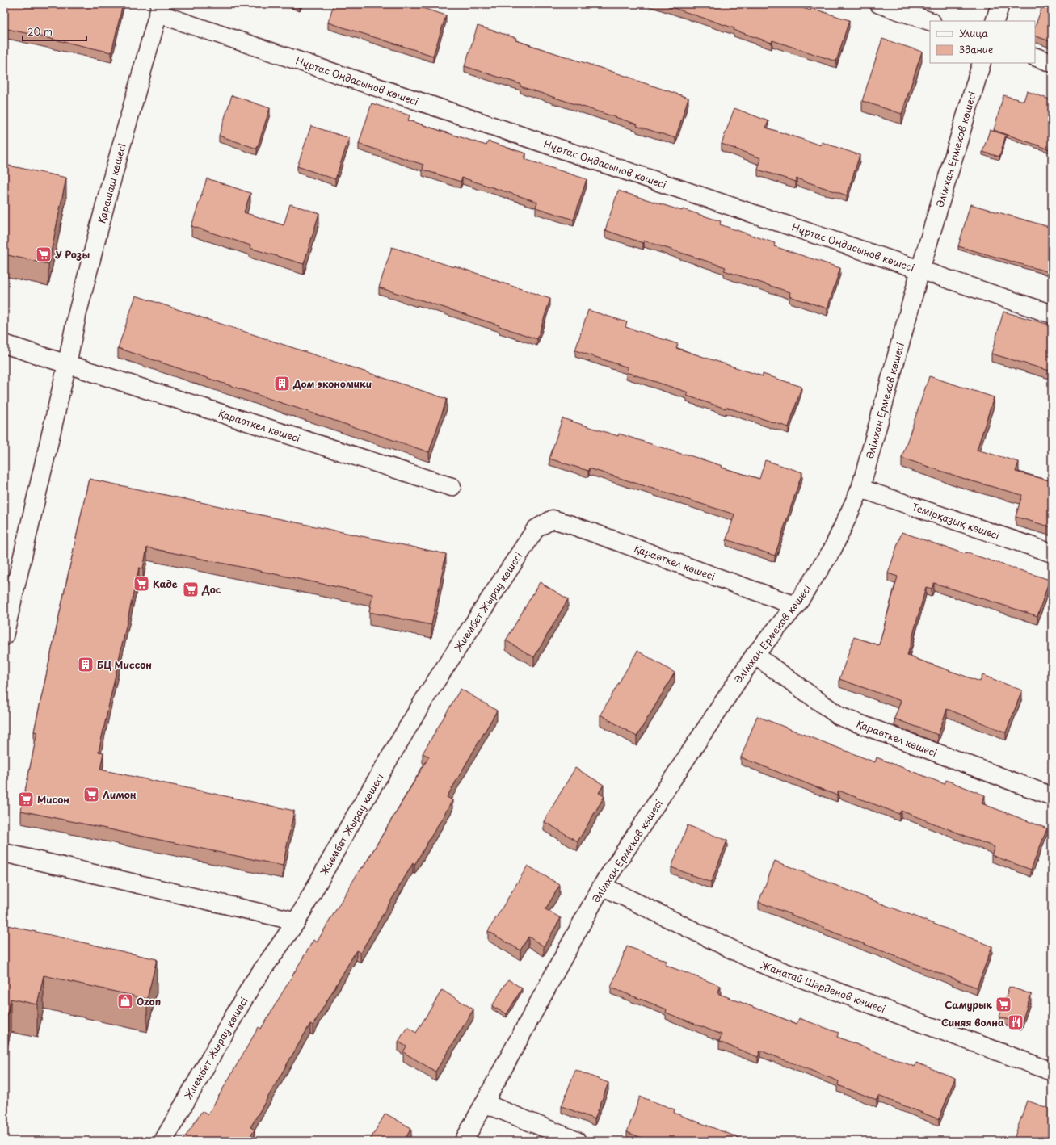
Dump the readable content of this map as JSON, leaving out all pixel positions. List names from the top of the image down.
{
  "streets": {
    "street": [
      "Нұртас Оңдасынов көшесі",
      "Әлімхан Ермеков көшесі",
      "Қарашаш көшесі",
      "Қараөткел көшесі",
      "Темірқазық көшесі",
      "Жиембет Жырау көшесі",
      "Жаңатай Шәрденов көшесі"
    ]
  },
  "crossings": [
    ["Нұртас Оңдасынов көшесі", "Әлімхан Ермеков көшесі"],
    ["Нұртас Оңдасынов көшесі", "Қарашаш көшесі"],
    ["Әлімхан Ермеков көшесі", "Қараөткел көшесі"],
    ["Әлімхан Ермеков көшесі", "Темірқазық көшесі"],
    ["Әлімхан Ермеков көшесі", "Жаңатай Шәрденов көшесі"],
    ["Қарашаш көшесі", "Қараөткел көшесі"],
    ["Қараөткел көшесі", "Жиембет Жырау көшесі"]
  ],
  "places": {
    "supermarket": [
      "У Розы",
      "Каде",
      "Дос",
      "Лимон",
      "Мисон",
      "Самурык"
    ],
    "building": ["Дом экономики", "БЦ Миссон"],
    "shop": ["Ozon"],
    "restaurant": ["Синяя волна"]
  },
  "legend": ["Улица", "Здание"],
  "scale_bar": "20 m"
}
